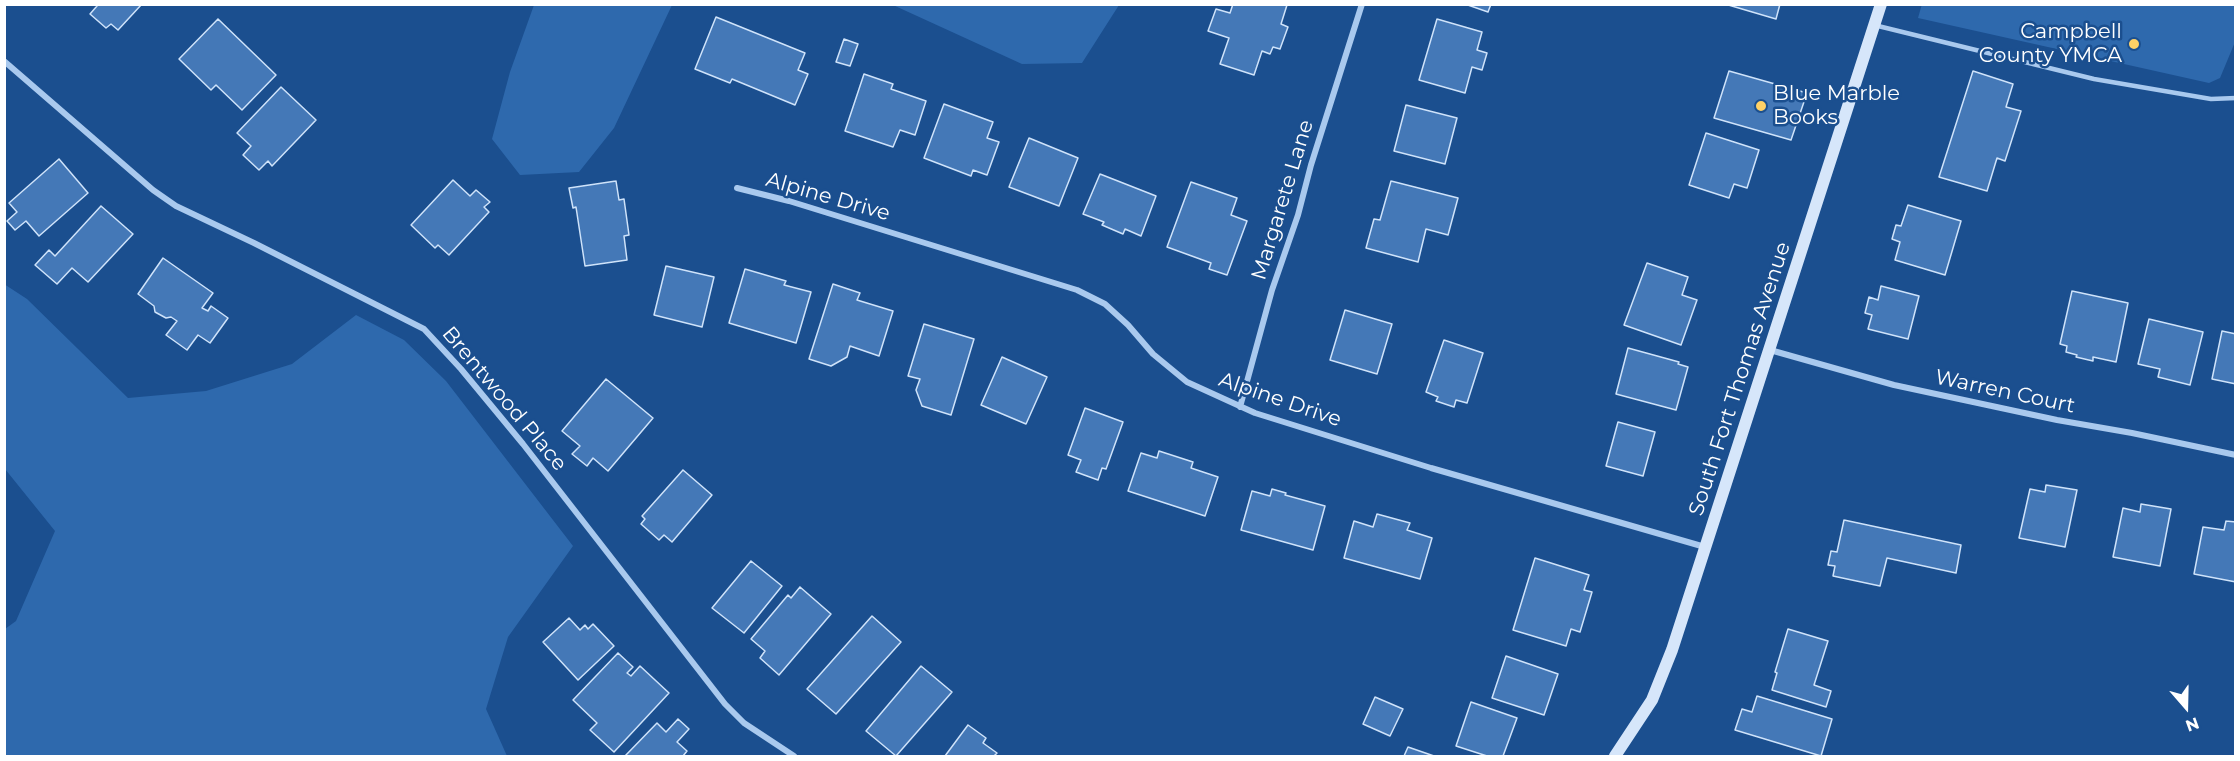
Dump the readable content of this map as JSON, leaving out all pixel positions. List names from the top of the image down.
{
  "streets": {
    "main road": ["South Fort Thomas Avenue"],
    "street": [
      "Alpine Drive",
      "Margarete Lane",
      "Warren Court",
      "Brentwood Place"
    ]
  },
  "crossings": [
    ["Alpine Drive", "Margarete Lane"],
    ["Alpine Drive", "South Fort Thomas Avenue"],
    ["South Fort Thomas Avenue", "Warren Court"]
  ],
  "places": ["Campbell County YMCA", "Blue Marble Books"],
  "north": "bottom"
}
